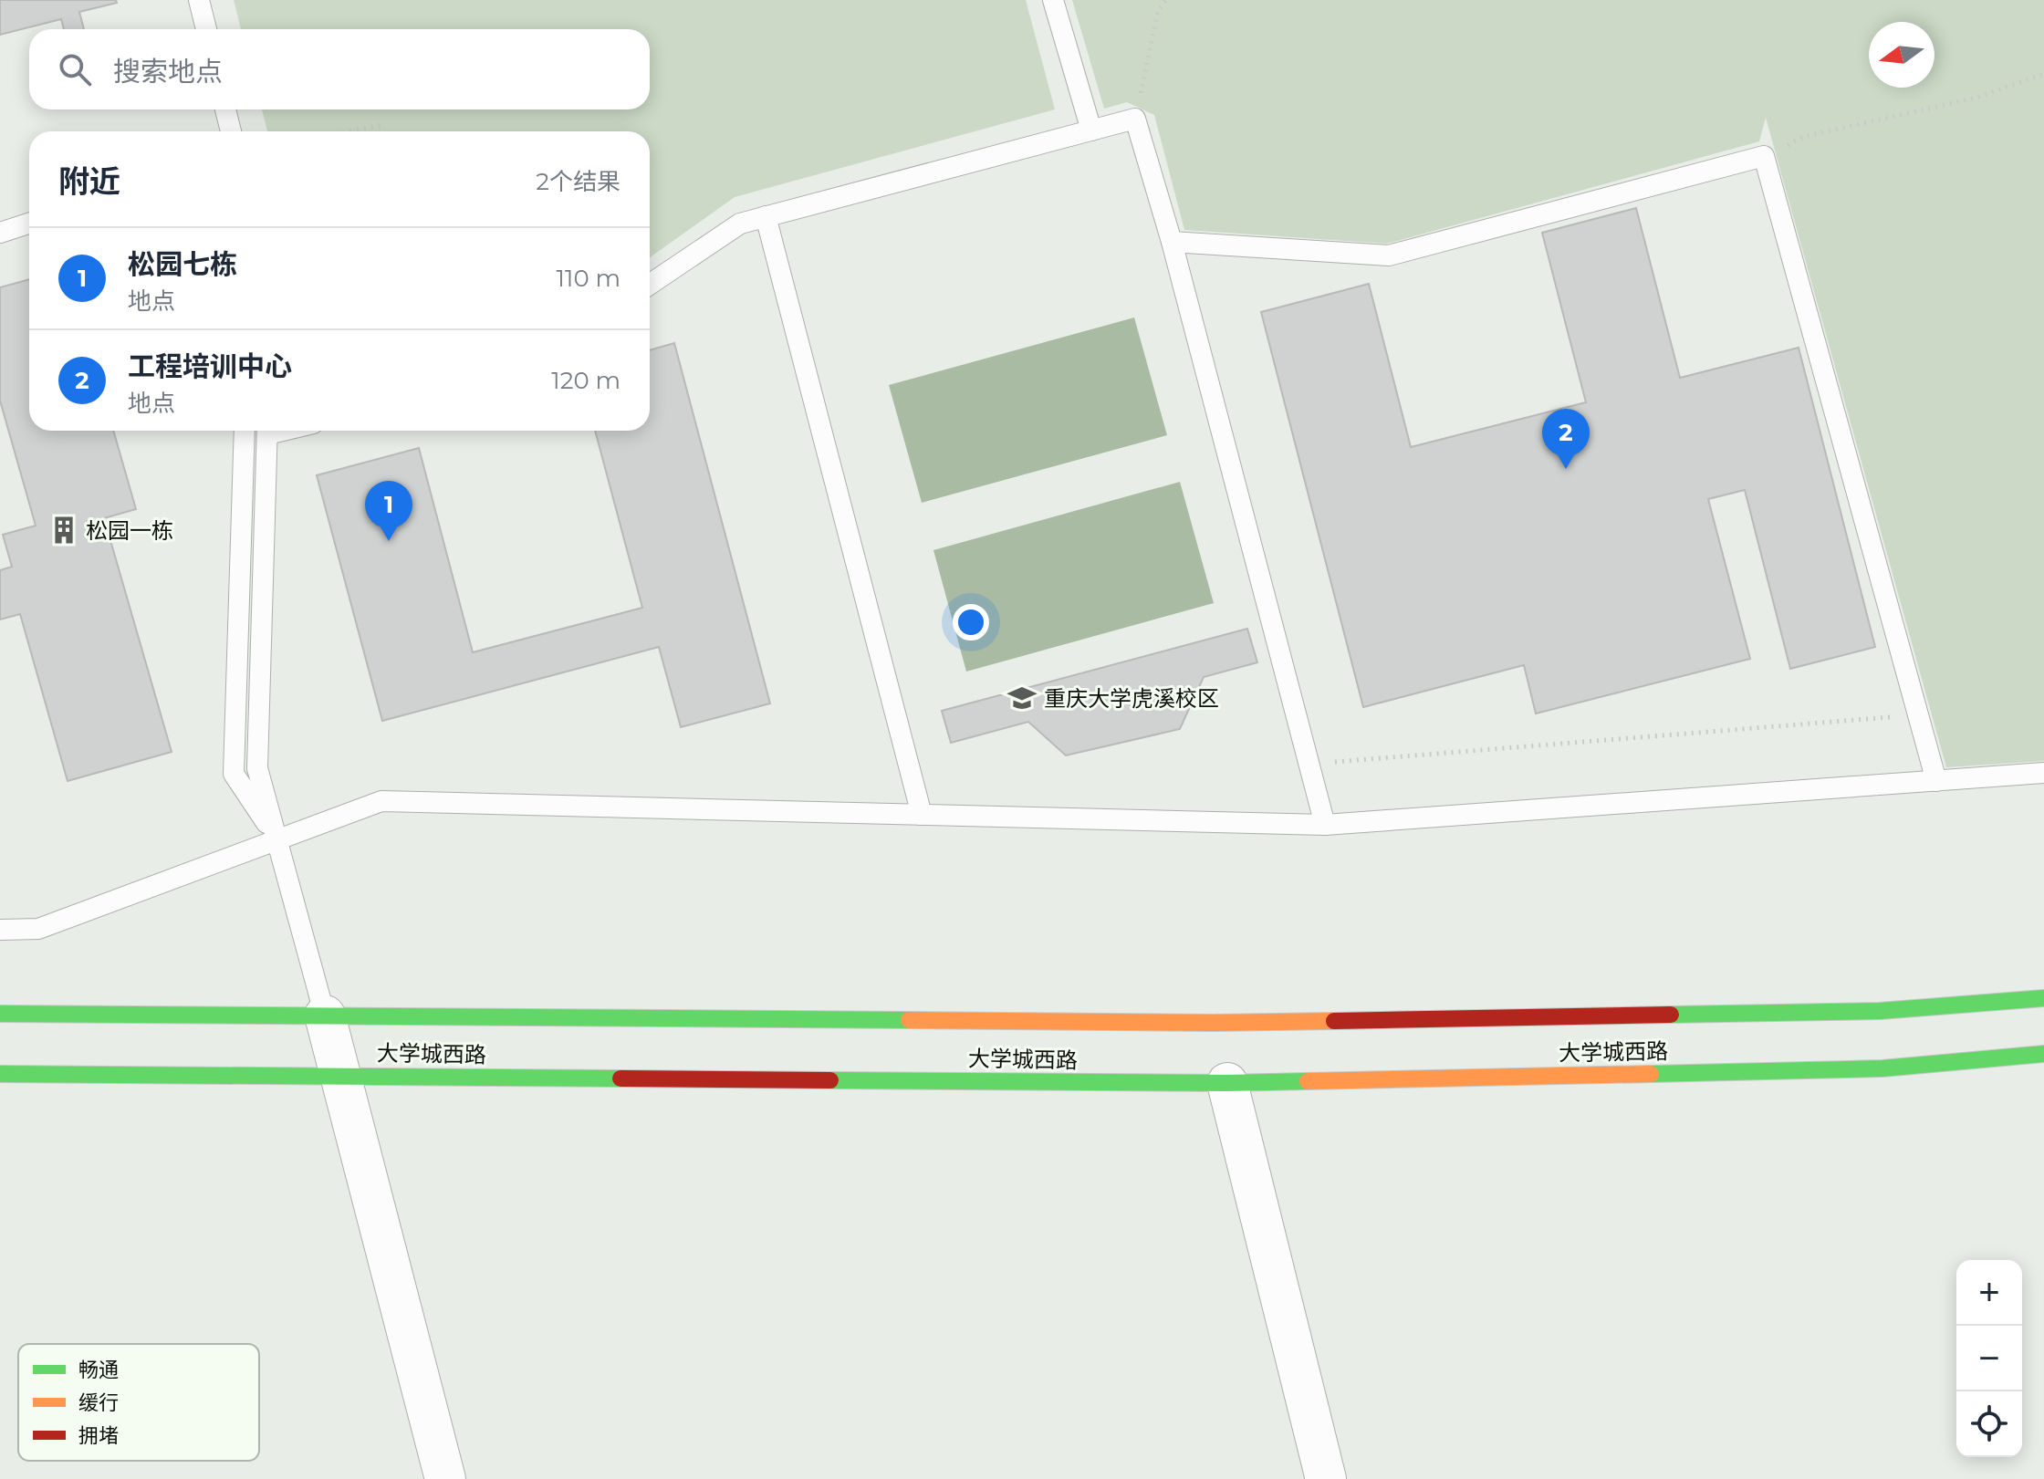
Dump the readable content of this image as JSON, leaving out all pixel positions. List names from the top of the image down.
{
  "streets": {
    "main road": ["大学城西路"]
  },
  "places": {
    "building": ["松园一栋"],
    "school or university": ["重庆大学虎溪校区"]
  },
  "legend": ["畅通", "缓行", "拥堵"],
  "north": "left",
  "page": {
    "search": "搜索地点",
    "heading": ["附近", "2个结果"],
    "list": [
      {
        "mark": "1",
        "name": "松园七栋",
        "note": "地点",
        "value": "110 m"
      },
      {
        "mark": "2",
        "name": "工程培训中心",
        "note": "地点",
        "value": "120 m"
      }
    ],
    "pins": ["2", "1"],
    "map_buttons": ["+", "−"]
  }
}
